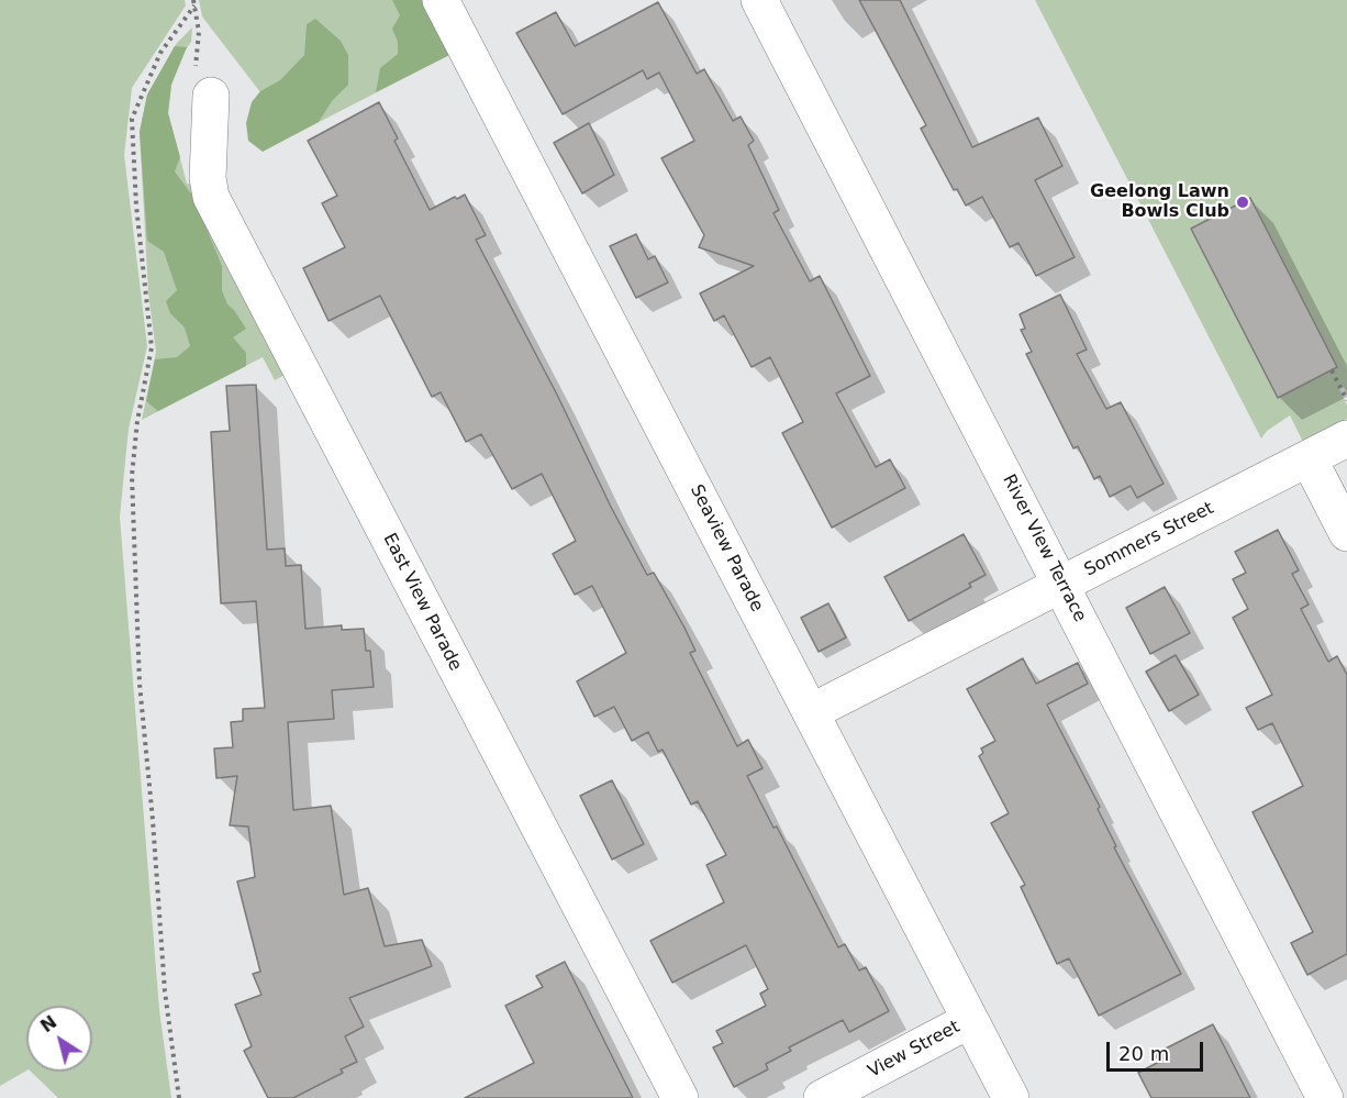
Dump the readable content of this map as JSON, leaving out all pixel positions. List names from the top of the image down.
{
  "streets": {
    "street": [
      "Sommers Street",
      "Seaview Parade",
      "River View Terrace",
      "East View Parade",
      "View Street"
    ]
  },
  "crossings": [
    ["Sommers Street", "Seaview Parade"],
    ["Sommers Street", "River View Terrace"],
    ["Seaview Parade", "View Street"]
  ],
  "places": ["Geelong Lawn Bowls Club"],
  "scale_bar": "20 m",
  "north": "top left"
}
